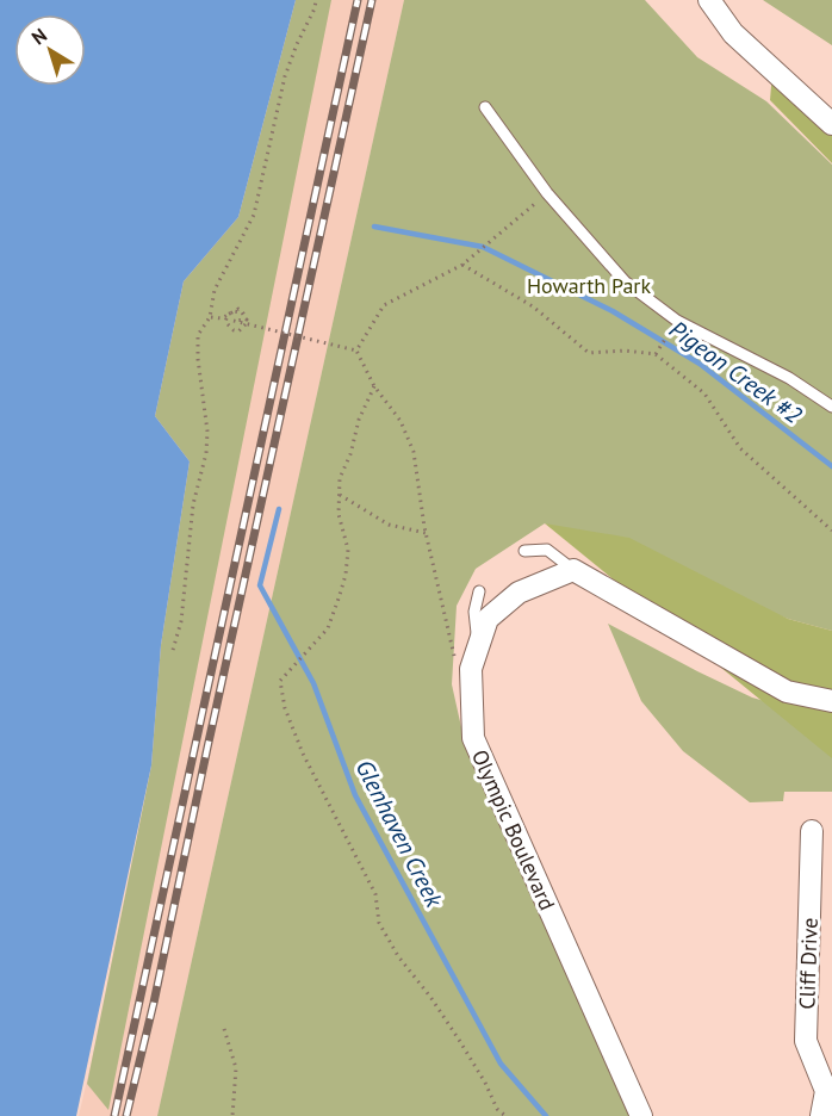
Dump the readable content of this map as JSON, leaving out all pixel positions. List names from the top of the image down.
{
  "streets": {
    "street": ["Olympic Boulevard", "Cliff Drive"]
  },
  "water": ["Pigeon Creek #2", "Glenhaven Creek"],
  "parks": ["Howarth Park"],
  "north": "top left"
}
